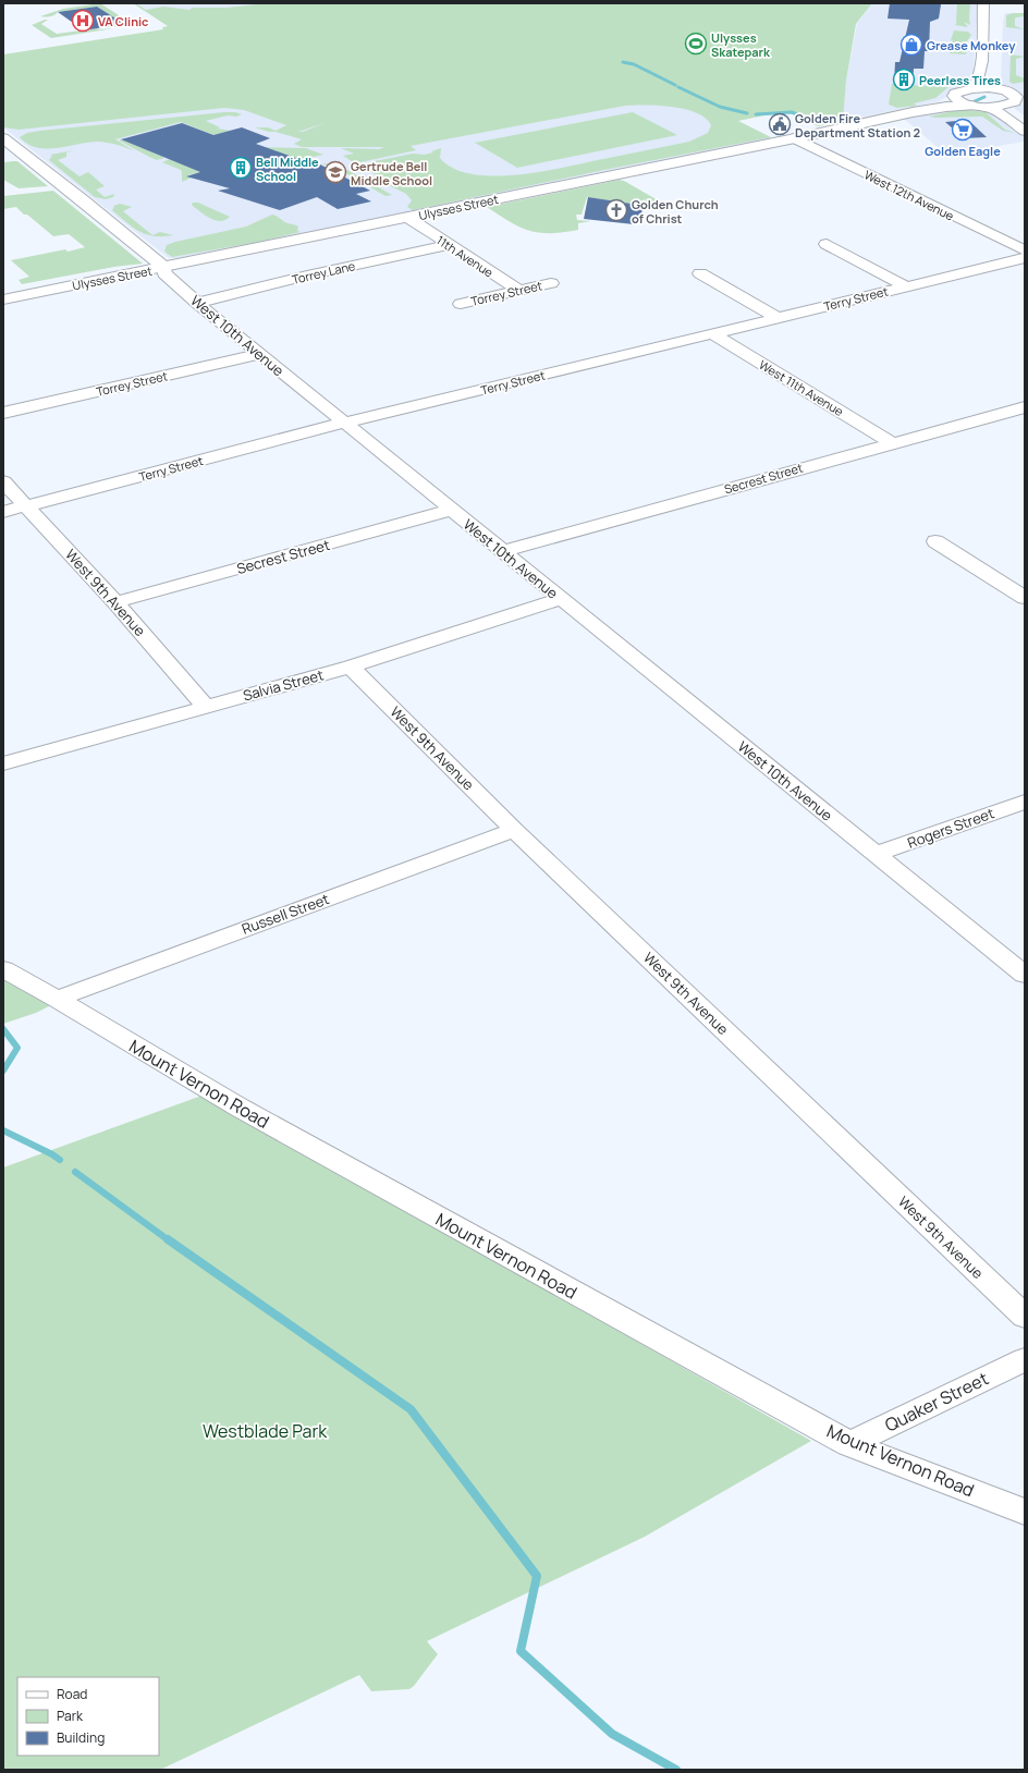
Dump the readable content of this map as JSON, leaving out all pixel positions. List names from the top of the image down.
{
  "streets": {
    "street": [
      "West 12th Avenue",
      "Ulysses Street",
      "11th Avenue",
      "Torrey Lane",
      "Torrey Street",
      "Terry Street",
      "West 10th Avenue",
      "West 11th Avenue",
      "Secrest Street",
      "West 9th Avenue",
      "Salvia Street",
      "Rogers Street",
      "Russell Street",
      "Mount Vernon Road",
      "Quaker Street"
    ]
  },
  "crossings": [
    ["West 12th Avenue", "Ulysses Street"],
    ["Ulysses Street", "11th Avenue"],
    ["Ulysses Street", "West 10th Avenue"],
    ["11th Avenue", "Torrey Lane"],
    ["11th Avenue", "Torrey Street"],
    ["Torrey Lane", "West 10th Avenue"],
    ["Torrey Street", "West 10th Avenue"],
    ["Terry Street", "West 10th Avenue"],
    ["Terry Street", "West 11th Avenue"],
    ["Terry Street", "West 9th Avenue"],
    ["West 10th Avenue", "Secrest Street"],
    ["West 10th Avenue", "Salvia Street"],
    ["West 10th Avenue", "Rogers Street"],
    ["West 11th Avenue", "Secrest Street"],
    ["Secrest Street", "West 9th Avenue"],
    ["West 9th Avenue", "Salvia Street"],
    ["West 9th Avenue", "Russell Street"],
    ["Russell Street", "Mount Vernon Road"],
    ["Mount Vernon Road", "Quaker Street"]
  ],
  "parks": ["Westblade Park"],
  "places": {
    "hospital": ["VA Clinic"],
    "sports": ["Ulysses Skatepark"],
    "shop": ["Grease Monkey"],
    "building": ["Peerless Tires", "Bell Middle School"],
    "public building": ["Golden Fire Department Station 2"],
    "supermarket": ["Golden Eagle"],
    "school or university": ["Gertrude Bell Middle School"],
    "church": ["Golden Church of Christ"]
  },
  "legend": ["Road", "Park", "Building"]
}
